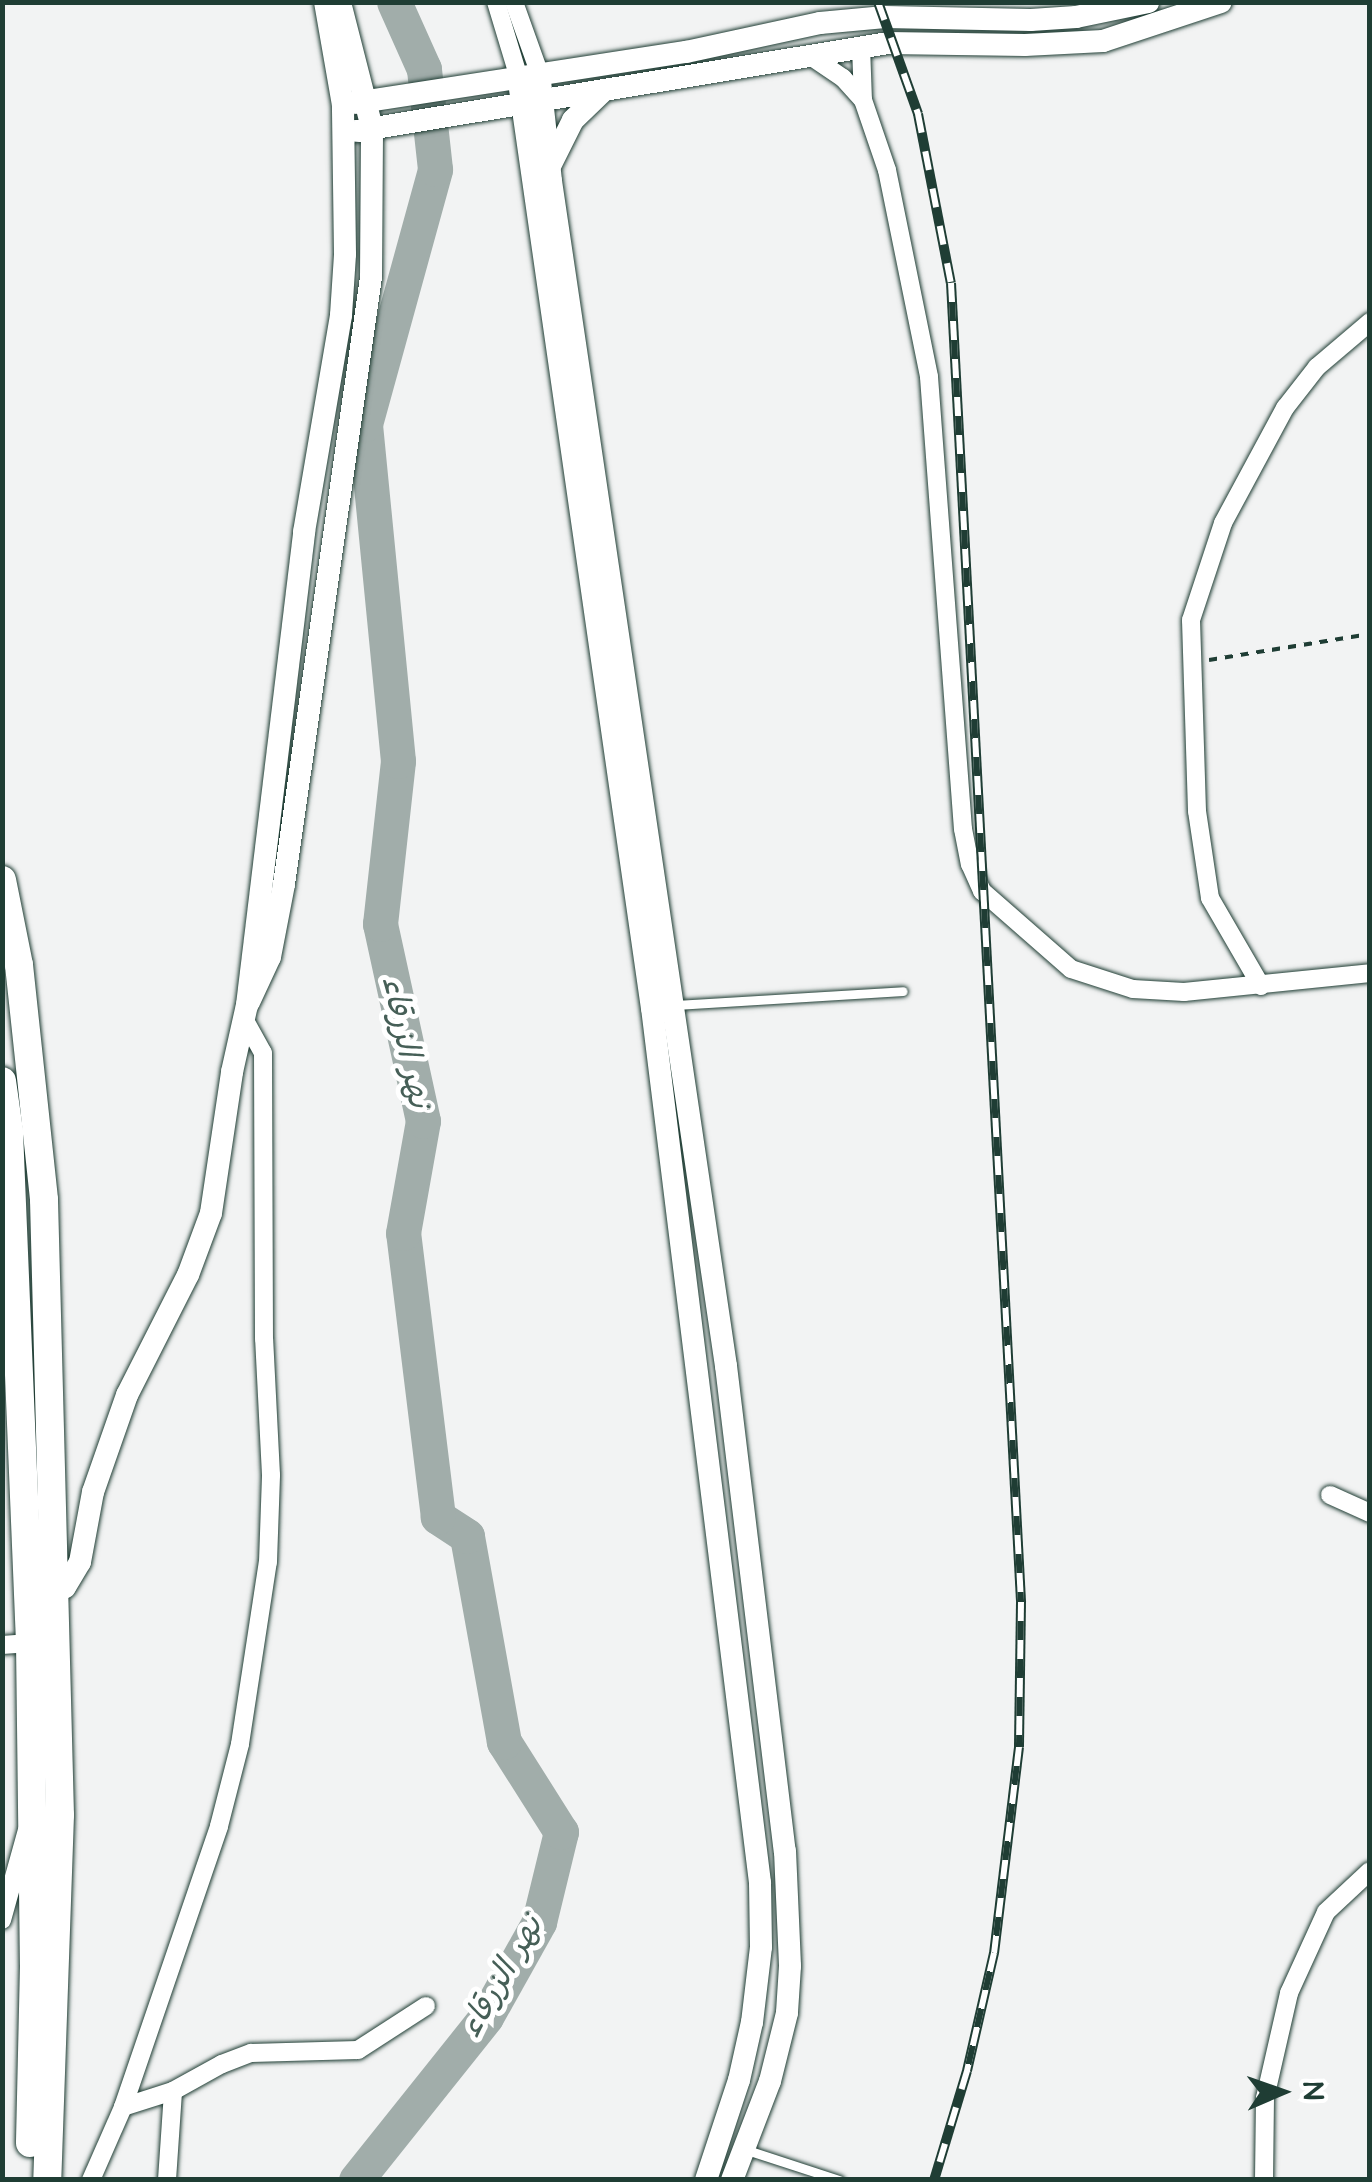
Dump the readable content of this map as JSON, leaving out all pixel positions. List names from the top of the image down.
{
  "water": ["نهر الزرقاء"],
  "north": "right"
}
